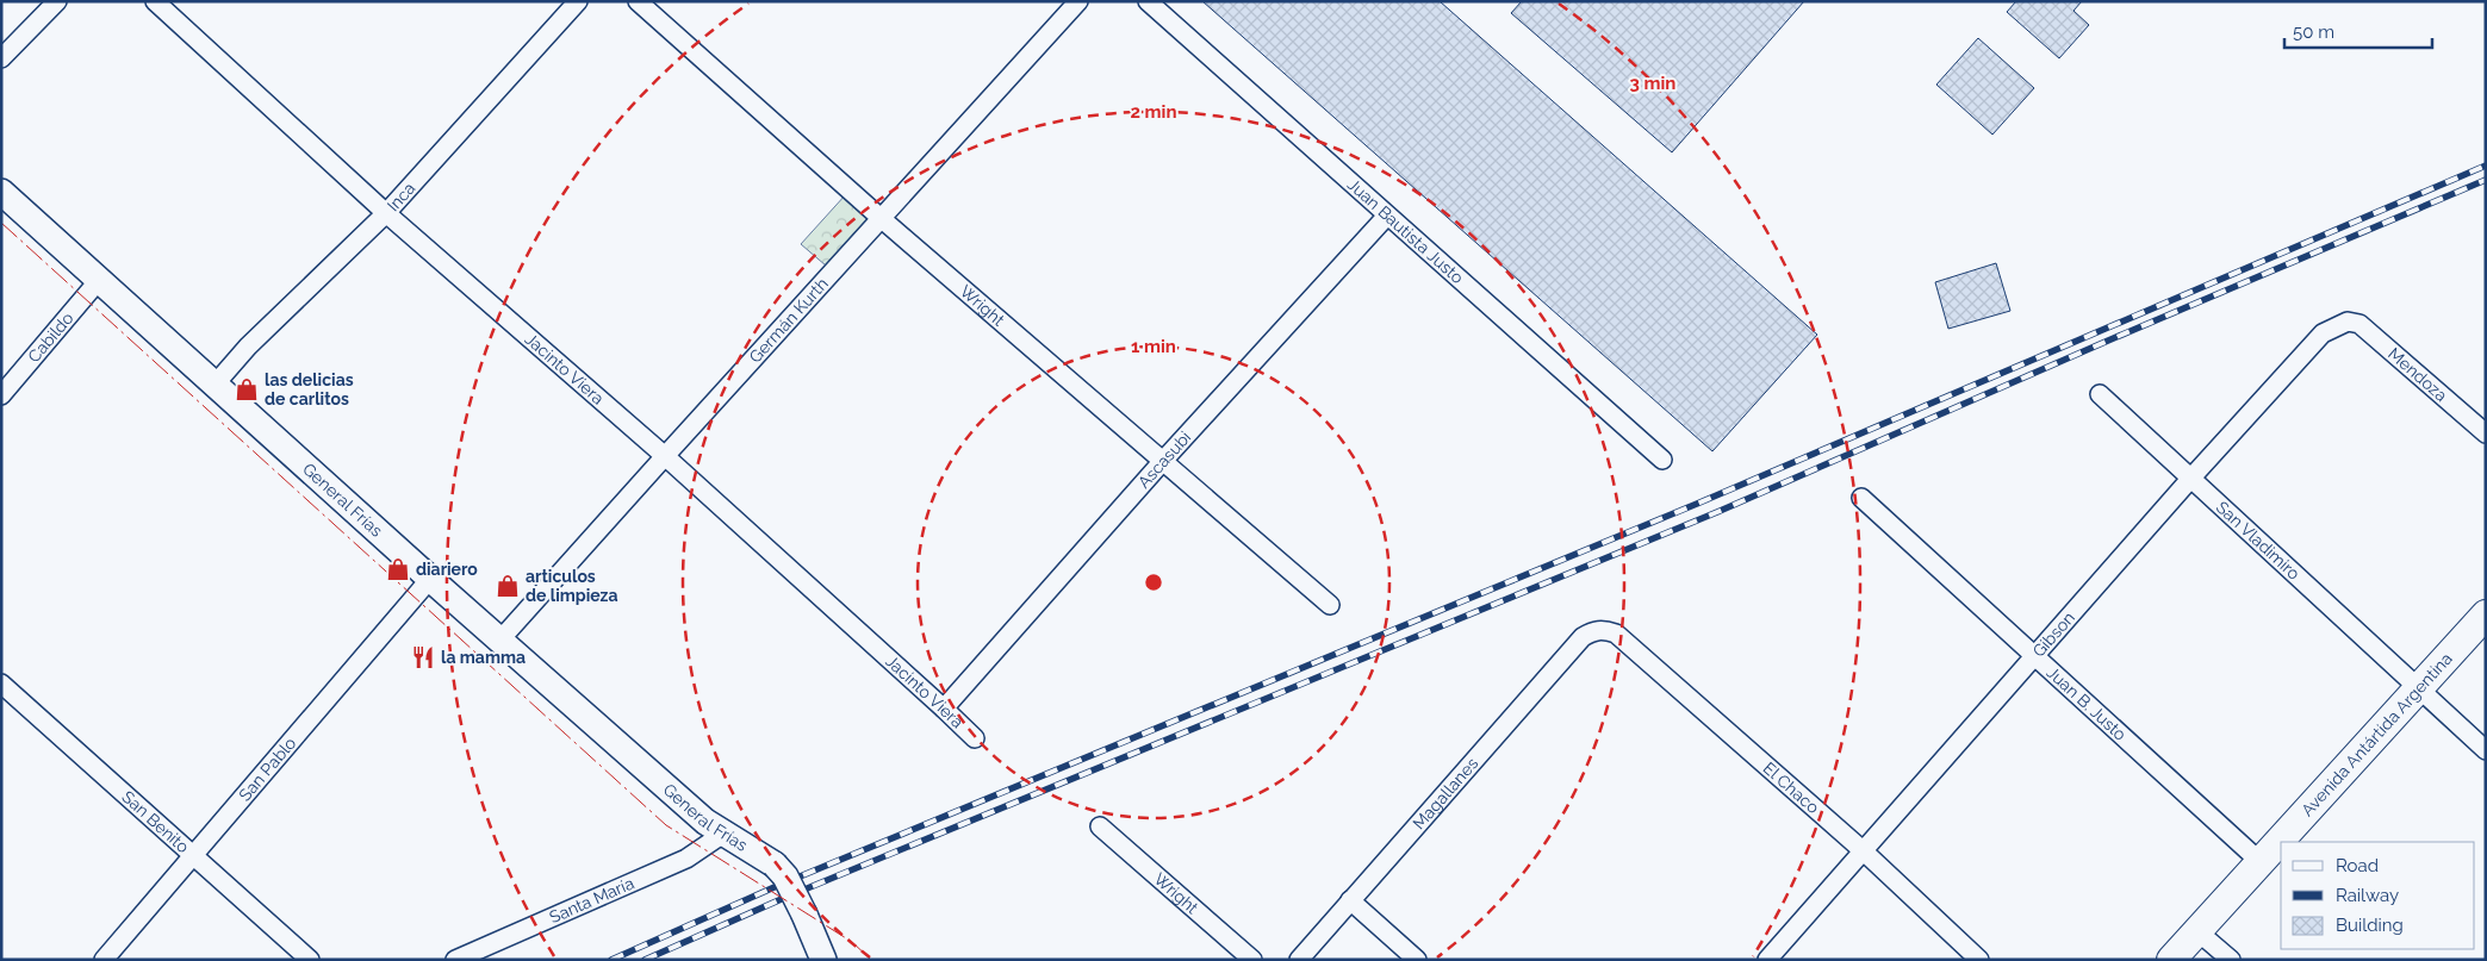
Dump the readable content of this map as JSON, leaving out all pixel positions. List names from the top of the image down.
{
  "streets": {
    "main road": ["General Frías", "Avenida Antártida Argentina"],
    "street": [
      "Inca",
      "Juan Bautista Justo",
      "Wright",
      "Germán Kurth",
      "Cabildo",
      "Jacinto Viera",
      "Mendoza",
      "Ascasubi",
      "San Vladimiro",
      "Gibson",
      "Juan B. Justo",
      "San Pablo",
      "El Chaco",
      "Magallanes",
      "San Benito",
      "Santa María"
    ]
  },
  "crossings": [
    ["Inca", "Jacinto Viera"],
    ["Inca", "General Frías"],
    ["Juan Bautista Justo", "Ascasubi"],
    ["Wright", "Germán Kurth"],
    ["Wright", "Ascasubi"],
    ["Germán Kurth", "Jacinto Viera"],
    ["Germán Kurth", "General Frías"],
    ["Cabildo", "General Frías"],
    ["Jacinto Viera", "Ascasubi"],
    ["Mendoza", "Gibson"],
    ["General Frías", "San Pablo"],
    ["General Frías", "Santa María"],
    ["San Vladimiro", "Gibson"],
    ["San Vladimiro", "Avenida Antártida Argentina"],
    ["Gibson", "Juan B. Justo"],
    ["Gibson", "El Chaco"],
    ["Juan B. Justo", "Avenida Antártida Argentina"],
    ["San Pablo", "San Benito"],
    ["El Chaco", "Magallanes"]
  ],
  "places": {
    "shop": ["las delicias de carlitos", "diariero", "articulos de limpieza"],
    "restaurant": ["la mamma"]
  },
  "legend": ["Road", "Railway", "Building"],
  "scale_bar": "50 m",
  "rings": ["3 min", "2 min", "1 min"]
}
